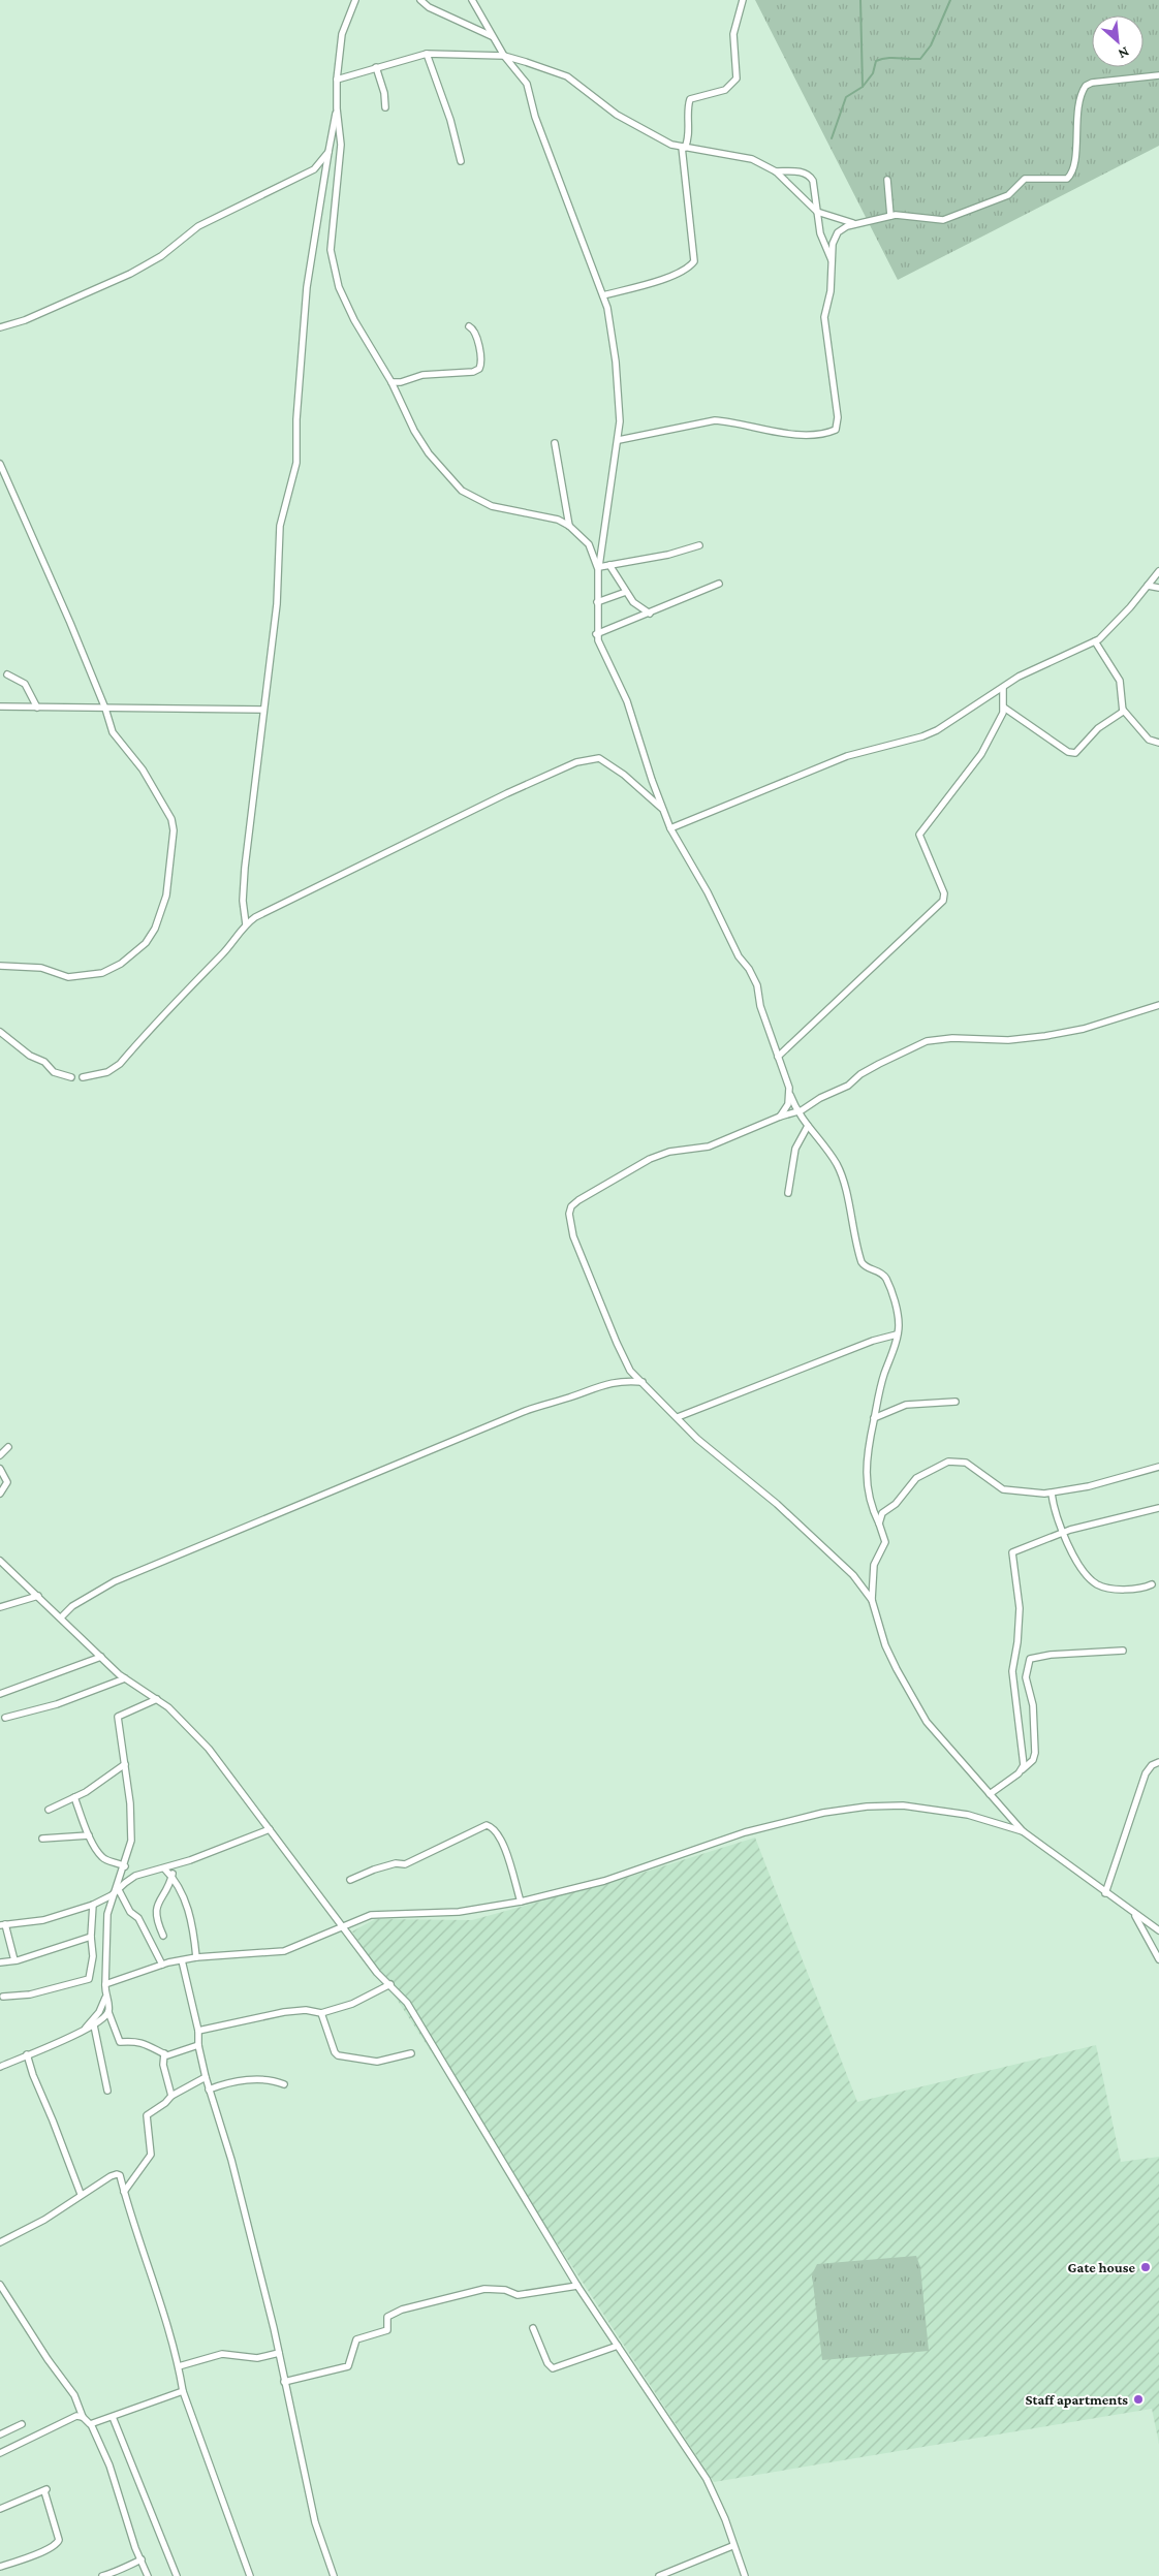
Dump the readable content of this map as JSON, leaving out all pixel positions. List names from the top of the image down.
{
  "places": ["Gate house", "Staff apartments"],
  "north": "bottom right"
}
